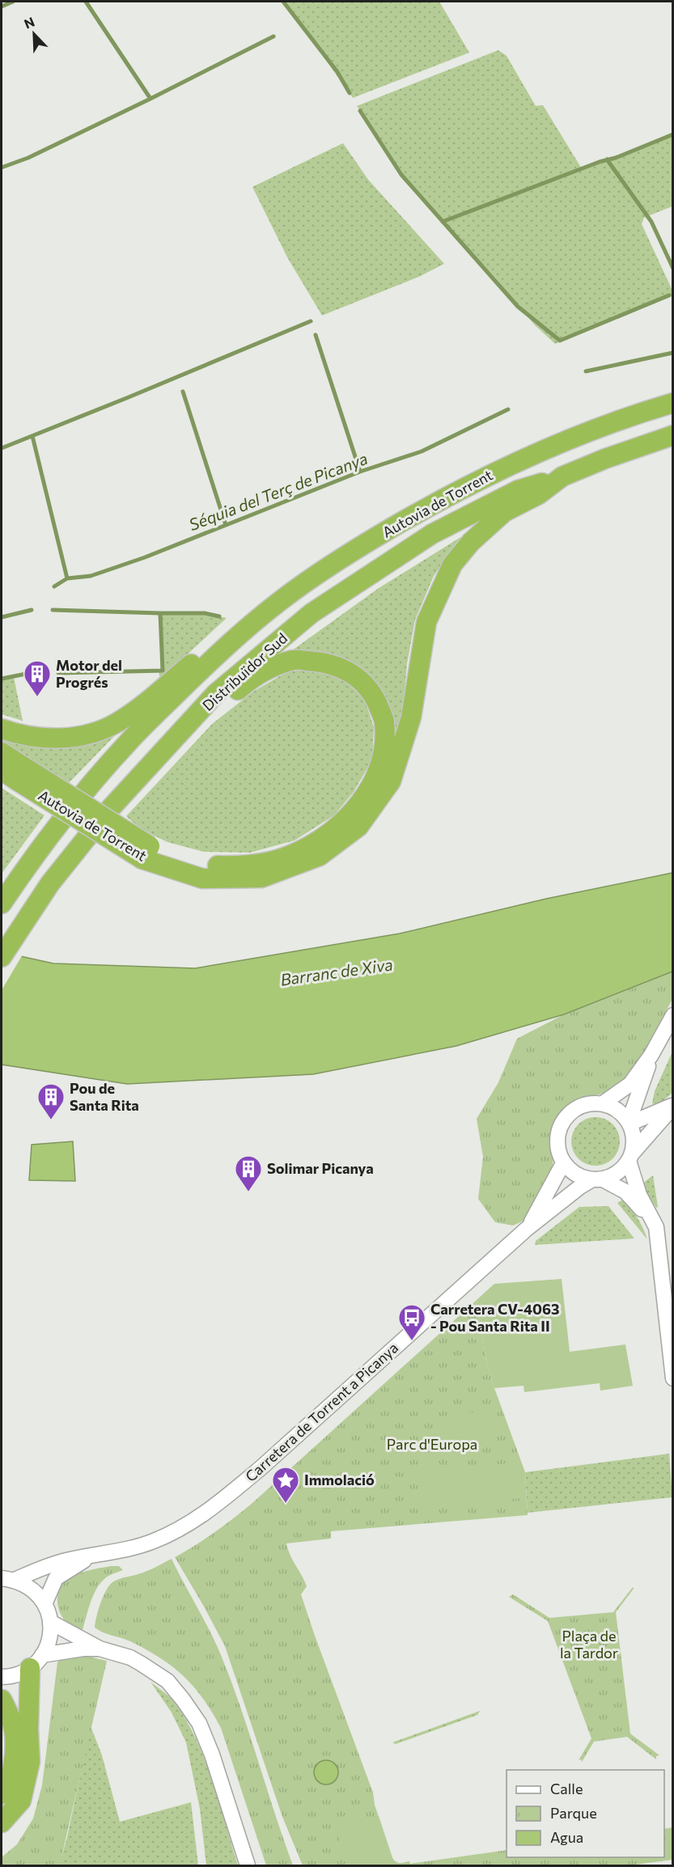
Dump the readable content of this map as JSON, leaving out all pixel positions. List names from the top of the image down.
{
  "streets": {
    "highway": ["Autovia de Torrent", "Distribuïdor Sud"],
    "street": ["Carretera de Torrent a Picanya"]
  },
  "crossings": [
    ["Autovia de Torrent", "Distribuïdor Sud"]
  ],
  "water": ["Séquia del Terç de Picanya", "Barranc de Xiva"],
  "parks": ["Parc d'Europa", "Plaça de la Tardor"],
  "places": {
    "building": ["Motor del Progrés", "Pou de Santa Rita", "Solimar Picanya"],
    "bus stop": ["Carretera CV-4063 - Pou Santa Rita II"],
    "place": ["Immolació"]
  },
  "legend": ["Calle", "Parque", "Agua"],
  "north": "top left"
}
